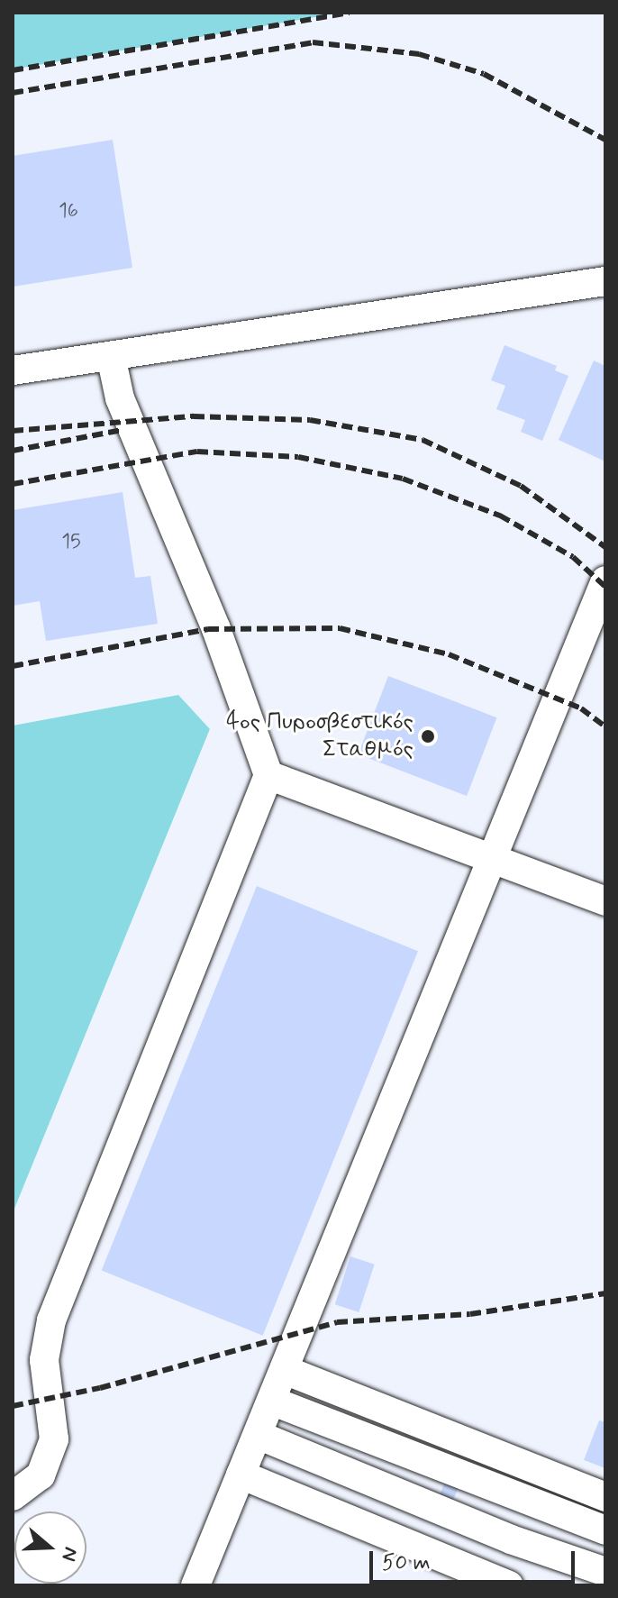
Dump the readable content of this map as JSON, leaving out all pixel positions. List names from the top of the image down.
{
  "places": ["4ος Πυροσβεστικός Σταθμός"],
  "house_numbers": ["16", "15"],
  "scale_bar": "50 m",
  "north": "right"
}
